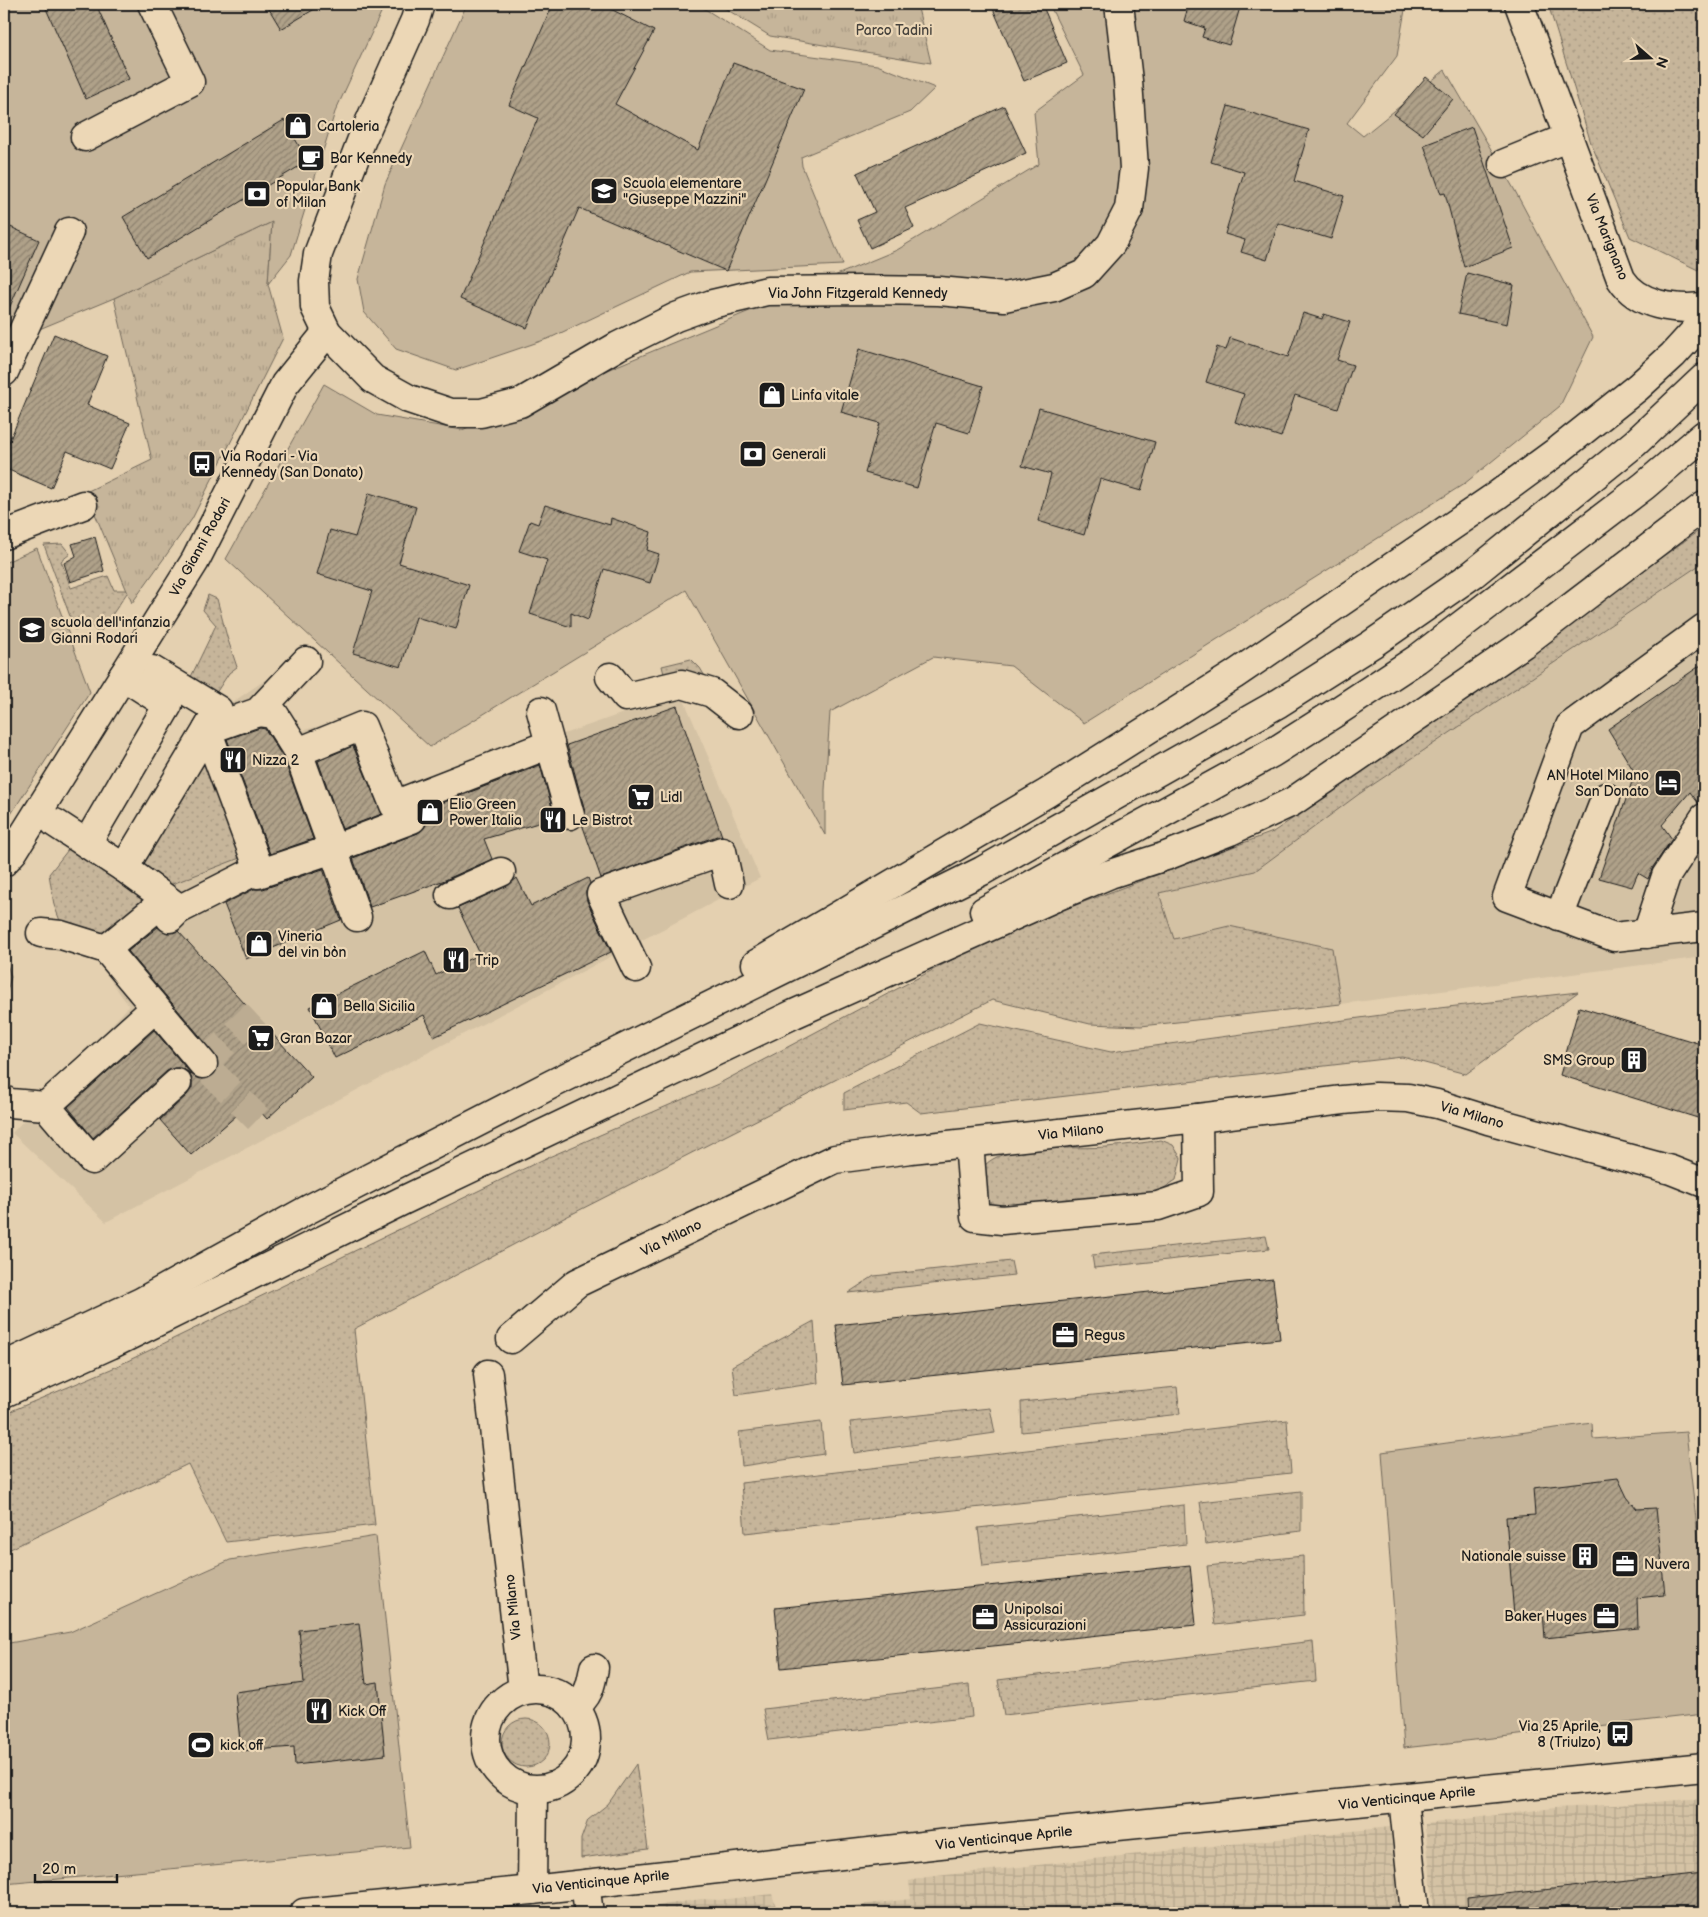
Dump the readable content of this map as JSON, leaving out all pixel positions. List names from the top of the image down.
{
  "streets": {
    "main road": [
      "Via Marignano",
      "Via John Fitzgerald Kennedy",
      "Via Gianni Rodari",
      "Via Milano",
      "Via Venticinque Aprile"
    ]
  },
  "crossings": [
    ["Via John Fitzgerald Kennedy", "Via Gianni Rodari"]
  ],
  "parks": ["Parco Tadini"],
  "places": {
    "shop": [
      "Cartoleria",
      "Linfa vitale",
      "Elio Green Power Italia",
      "Vineria del vin bòn",
      "Bella Sicilia"
    ],
    "cafe": ["Bar Kennedy"],
    "school or university": ["Scuola elementare \"Giuseppe Mazzini\"", "scuola dell'infanzia Gianni Rodari"],
    "bank": ["Popular Bank of Milan", "Generali"],
    "bus stop": ["Via Rodari - Via Kennedy (San Donato)", "Via 25 Aprile, 8 (Triulzo)"],
    "restaurant": [
      "Nizza 2",
      "Le Bistrot",
      "Trip",
      "Kick Off"
    ],
    "hotel": ["AN Hotel Milano San Donato"],
    "supermarket": ["Lidl", "Gran Bazar"],
    "building": ["SMS Group", "Nationale suisse"],
    "office": [
      "Regus",
      "Nuvera",
      "Baker Huges",
      "Unipolsai Assicurazioni"
    ],
    "sports": ["kick off"]
  },
  "scale_bar": "20 m",
  "north": "right"
}
